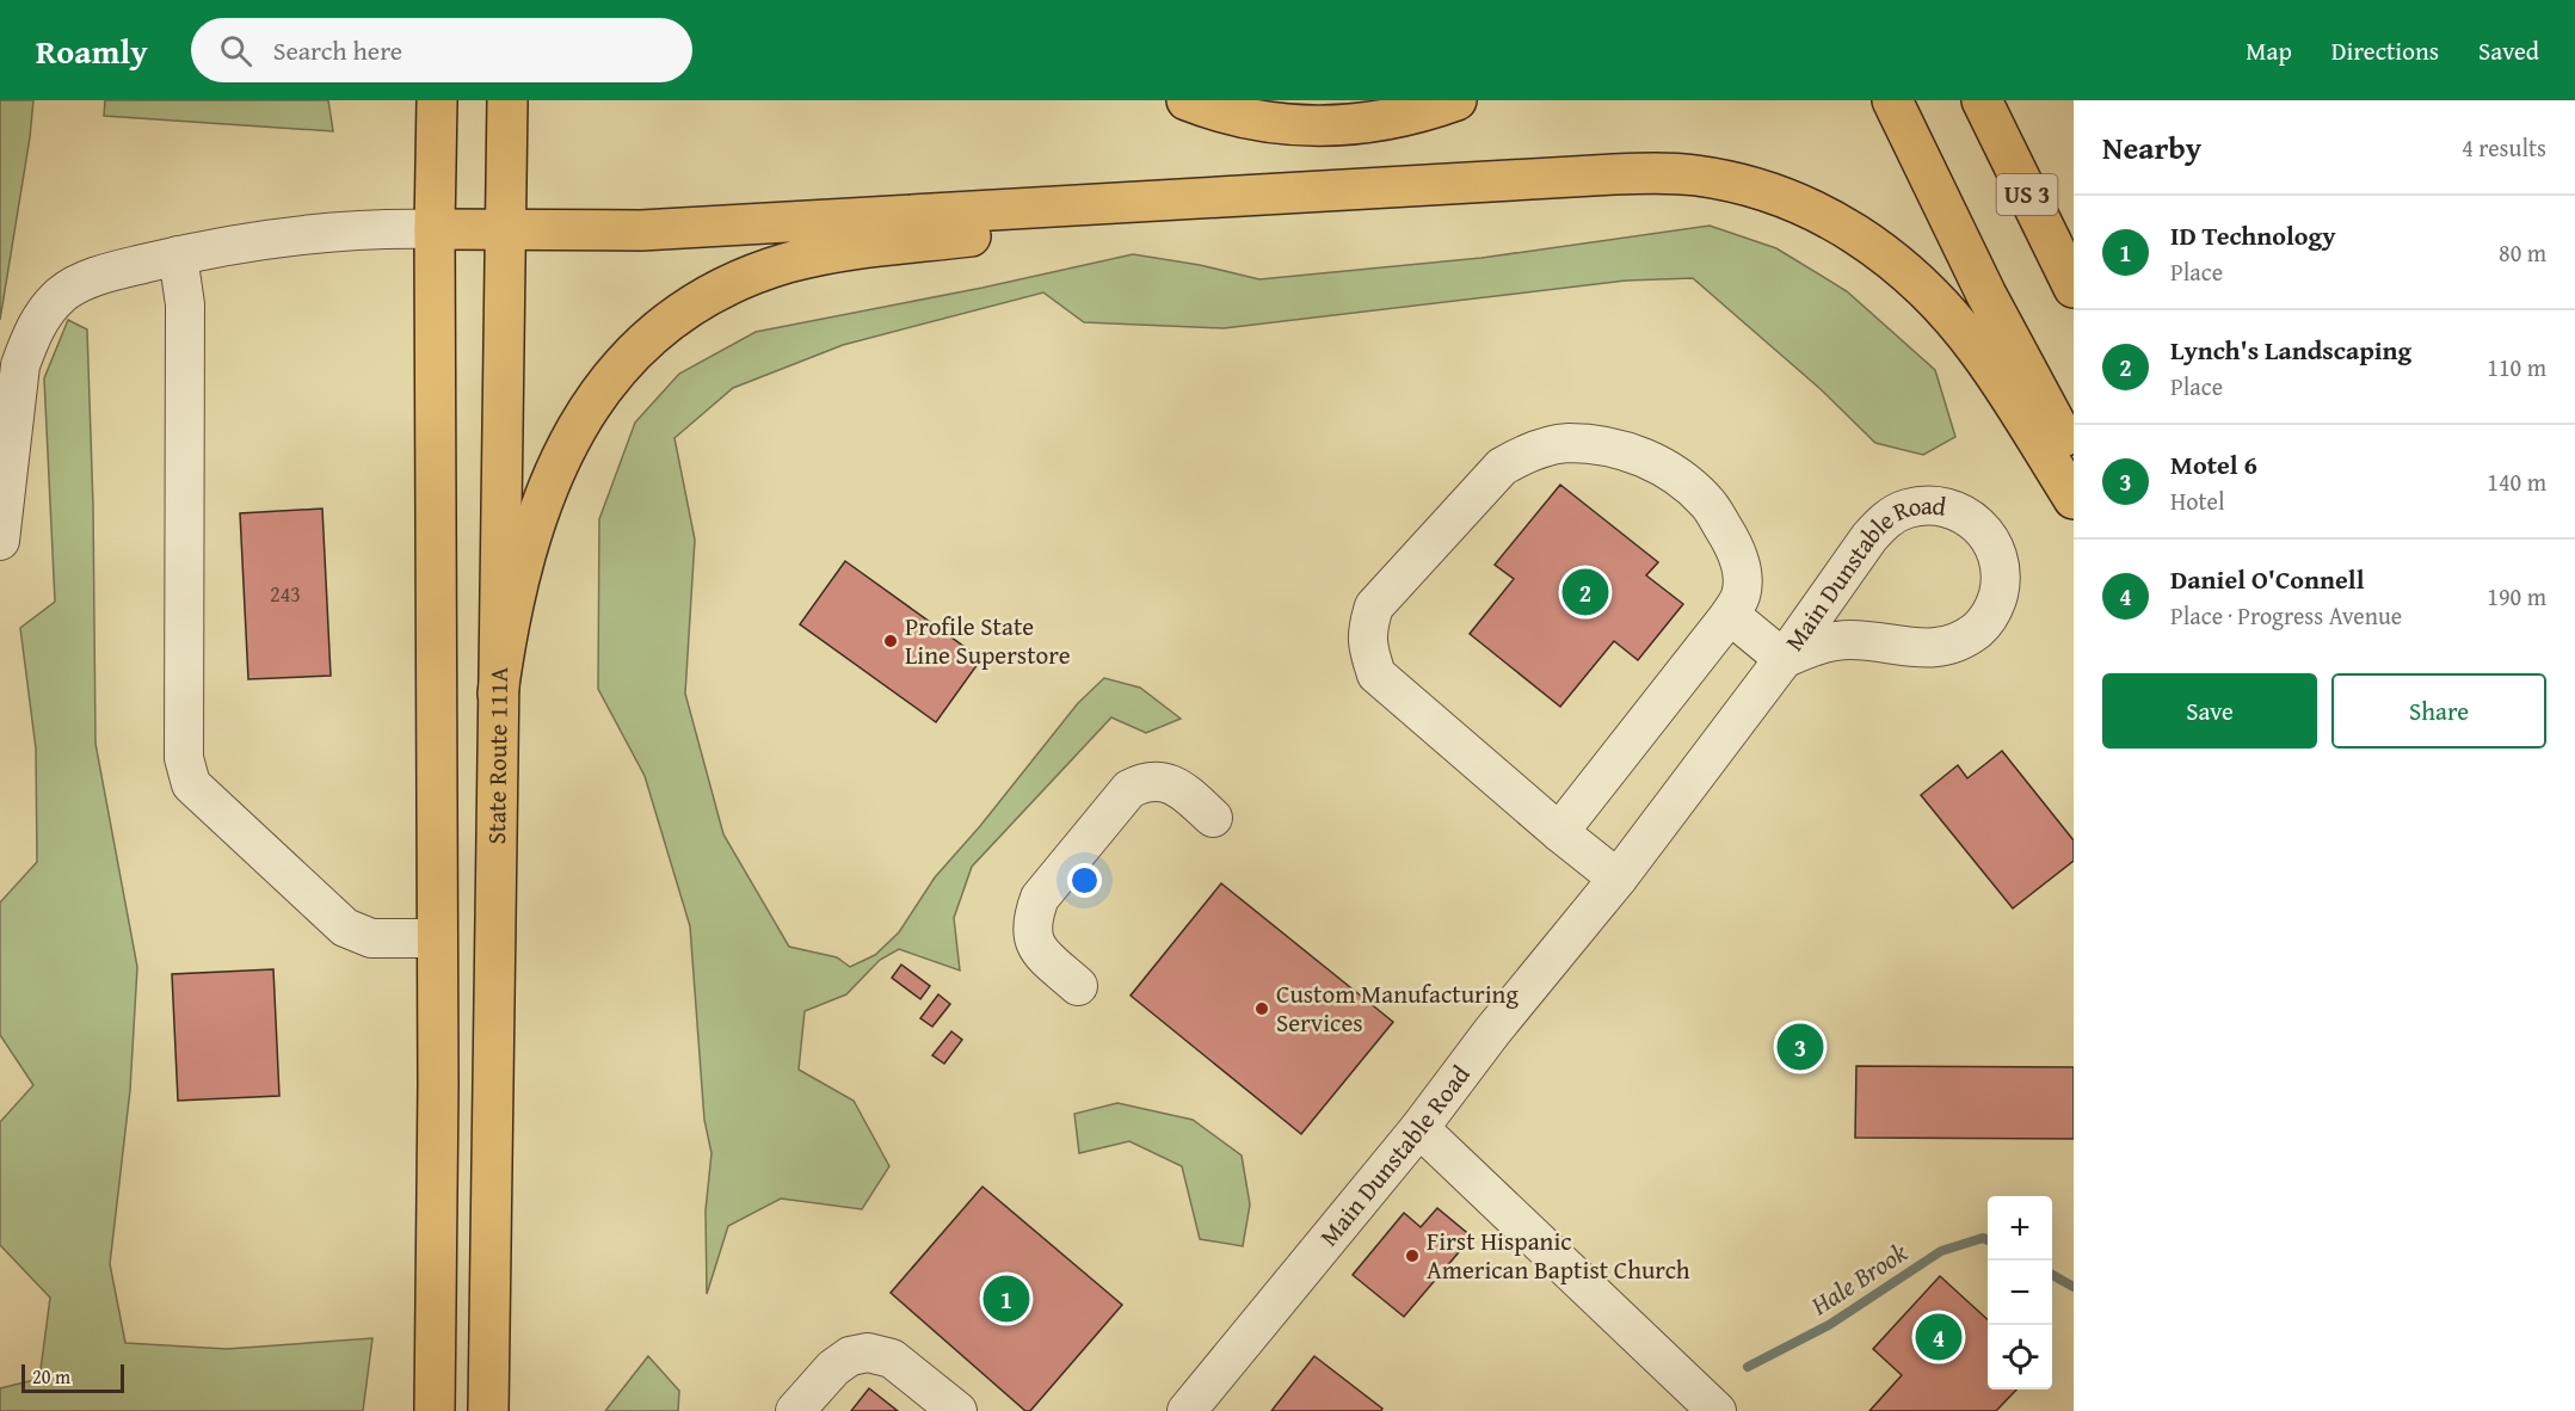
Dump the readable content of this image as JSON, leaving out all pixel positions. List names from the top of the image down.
{
  "streets": {
    "main road": ["US 3", "State Route 111A"],
    "street": ["Main Dunstable Road"]
  },
  "water": ["Hale Brook"],
  "places": ["Profile State Line Superstore", "Custom Manufacturing Services", "First Hispanic American Baptist Church"],
  "house_numbers": ["243"],
  "scale_bar": "20 m",
  "page": {
    "header": "Roamly",
    "search": "Search here",
    "nav": ["Map", "Directions", "Saved"],
    "heading": ["Nearby", "4 results"],
    "list": [
      {
        "mark": "1",
        "name": "ID Technology",
        "note": "Place",
        "value": "80 m"
      },
      {
        "mark": "2",
        "name": "Lynch's Landscaping",
        "note": "Place",
        "value": "110 m"
      },
      {
        "mark": "3",
        "name": "Motel 6",
        "note": "Hotel",
        "value": "140 m"
      },
      {
        "mark": "4",
        "name": "Daniel O'Connell",
        "note": "Place · Progress Avenue",
        "value": "190 m"
      }
    ],
    "pins": [
      "2",
      "3",
      "1",
      "4"
    ],
    "buttons": ["Save", "Share"],
    "map_buttons": ["+", "−"],
    "scale": "20 m"
  }
}
